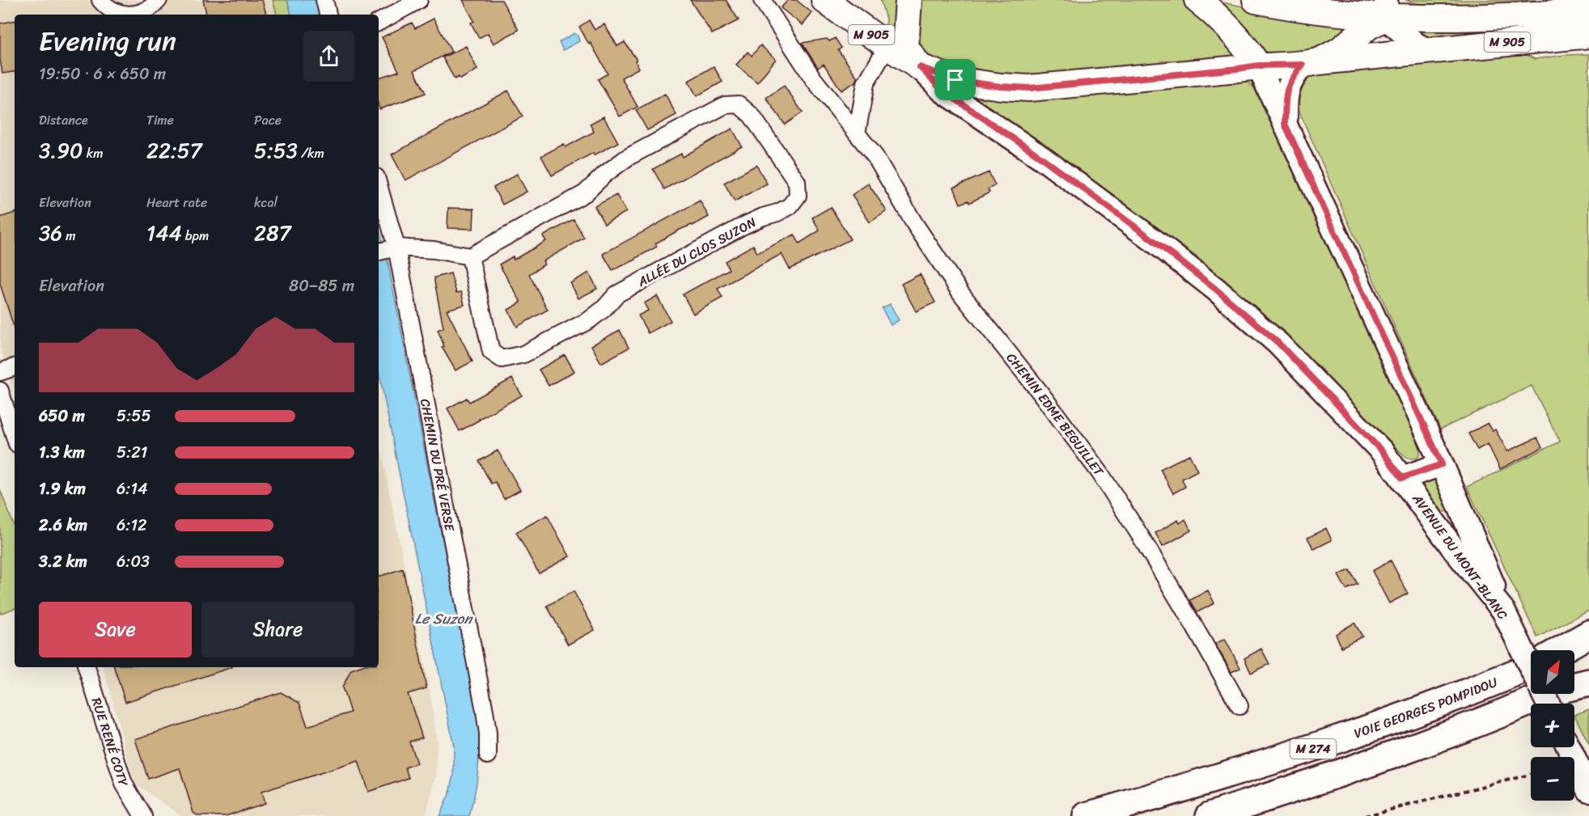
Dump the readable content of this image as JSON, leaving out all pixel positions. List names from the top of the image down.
{
  "streets": {
    "highway": ["VOIE GEORGES POMPIDOU", "M 274"],
    "main road": ["M 905", "AVENUE DU MONT-BLANC"],
    "street": [
      "ALLÉE DU CLOS SUZON",
      "CHEMIN EDME BEGUILLET",
      "CHEMIN DU PRÉ VERSE",
      "RUE RENÉ COTY"
    ]
  },
  "crossings": [
    ["M 905", "AVENUE DU MONT-BLANC"]
  ],
  "water": ["Le Suzon"],
  "north": "top right",
  "page": {
    "heading": ["Evening run", "19:50 · 6 × 650 m"],
    "stats": [
      ["Distance", "3.90 km"],
      ["Time", "22:57"],
      ["Pace", "5:53 /km"],
      ["Elevation", "36 m"],
      ["Heart rate", "144 bpm"],
      ["kcal", "287"]
    ],
    "chart": ["Elevation", "80–85 m"],
    "list": [
      {
        "name": "650 m",
        "note": "5:55"
      },
      {
        "name": "1.3 km",
        "note": "5:21"
      },
      {
        "name": "1.9 km",
        "note": "6:14"
      },
      {
        "name": "2.6 km",
        "note": "6:12"
      },
      {
        "name": "3.2 km",
        "note": "6:03"
      }
    ],
    "buttons": ["Save", "Share"],
    "map_buttons": ["+", "−"]
  }
}
